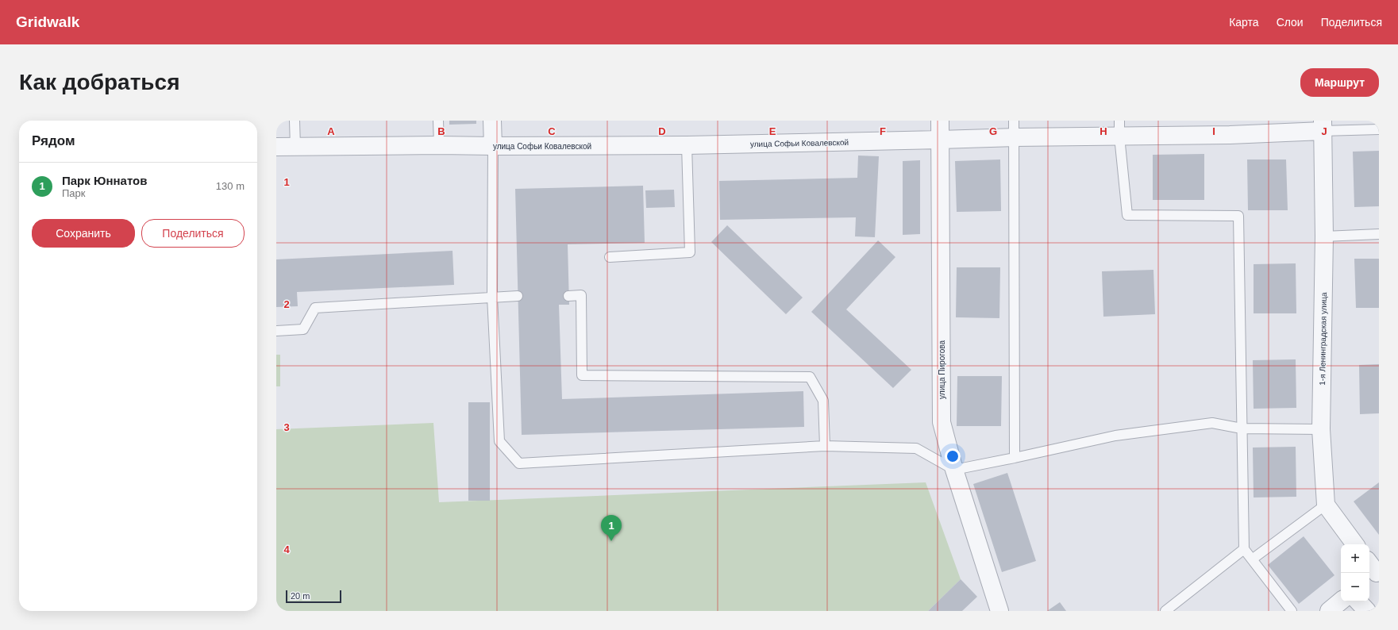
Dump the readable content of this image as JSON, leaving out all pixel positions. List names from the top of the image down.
{
  "streets": {
    "street": ["улица Софьи Ковалевской", "1-я Ленинградская улица", "улица Пирогова"]
  },
  "crossings": [
    ["улица Софьи Ковалевской", "1-я Ленинградская улица"],
    ["улица Софьи Ковалевской", "улица Пирогова"]
  ],
  "scale_bar": "20 m",
  "page": {
    "header": "Gridwalk",
    "nav": ["Карта", "Слои", "Поделиться"],
    "buttons": [
      "Маршрут",
      ["Сохранить", "Поделиться"]
    ],
    "title": "Как добраться",
    "heading": "Рядом",
    "list": [
      {
        "mark": "1",
        "name": "Парк Юннатов",
        "note": "Парк",
        "value": "130 m"
      }
    ],
    "pins": "1",
    "map_buttons": ["+", "−"],
    "scale": "20 m"
  },
  "grid": {
    "columns": [
      "A",
      "B",
      "C",
      "D",
      "E",
      "F",
      "G",
      "H",
      "I",
      "J"
    ],
    "rows": [
      "1",
      "2",
      "3",
      "4"
    ]
  }
}
